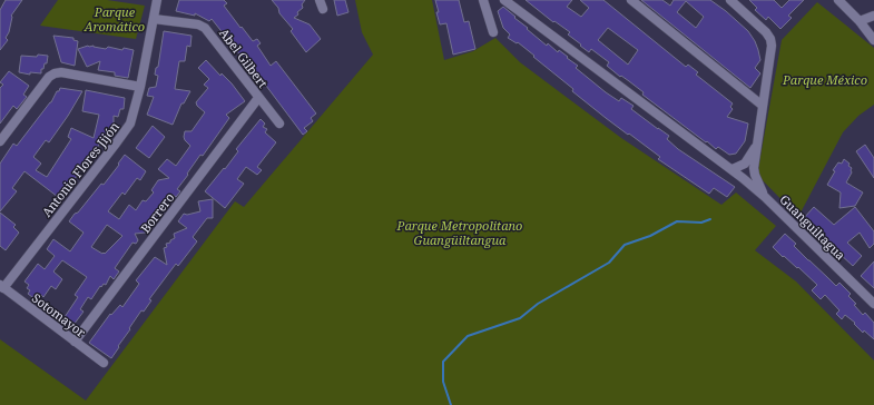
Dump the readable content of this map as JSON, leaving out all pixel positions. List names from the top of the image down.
{
  "streets": {
    "street": [
      "Abel Gilbert",
      "Antonio Flores Jijón",
      "Borrero",
      "Guanguiltagua",
      "Sotomayor"
    ]
  },
  "crossings": [
    ["Abel Gilbert", "Antonio Flores Jijón"],
    ["Abel Gilbert", "Borrero"],
    ["Antonio Flores Jijón", "Sotomayor"],
    ["Borrero", "Sotomayor"]
  ],
  "parks": ["Parque Aromático", "Parque México", "Parque Metropolitano Guangüiltangua"]
}
